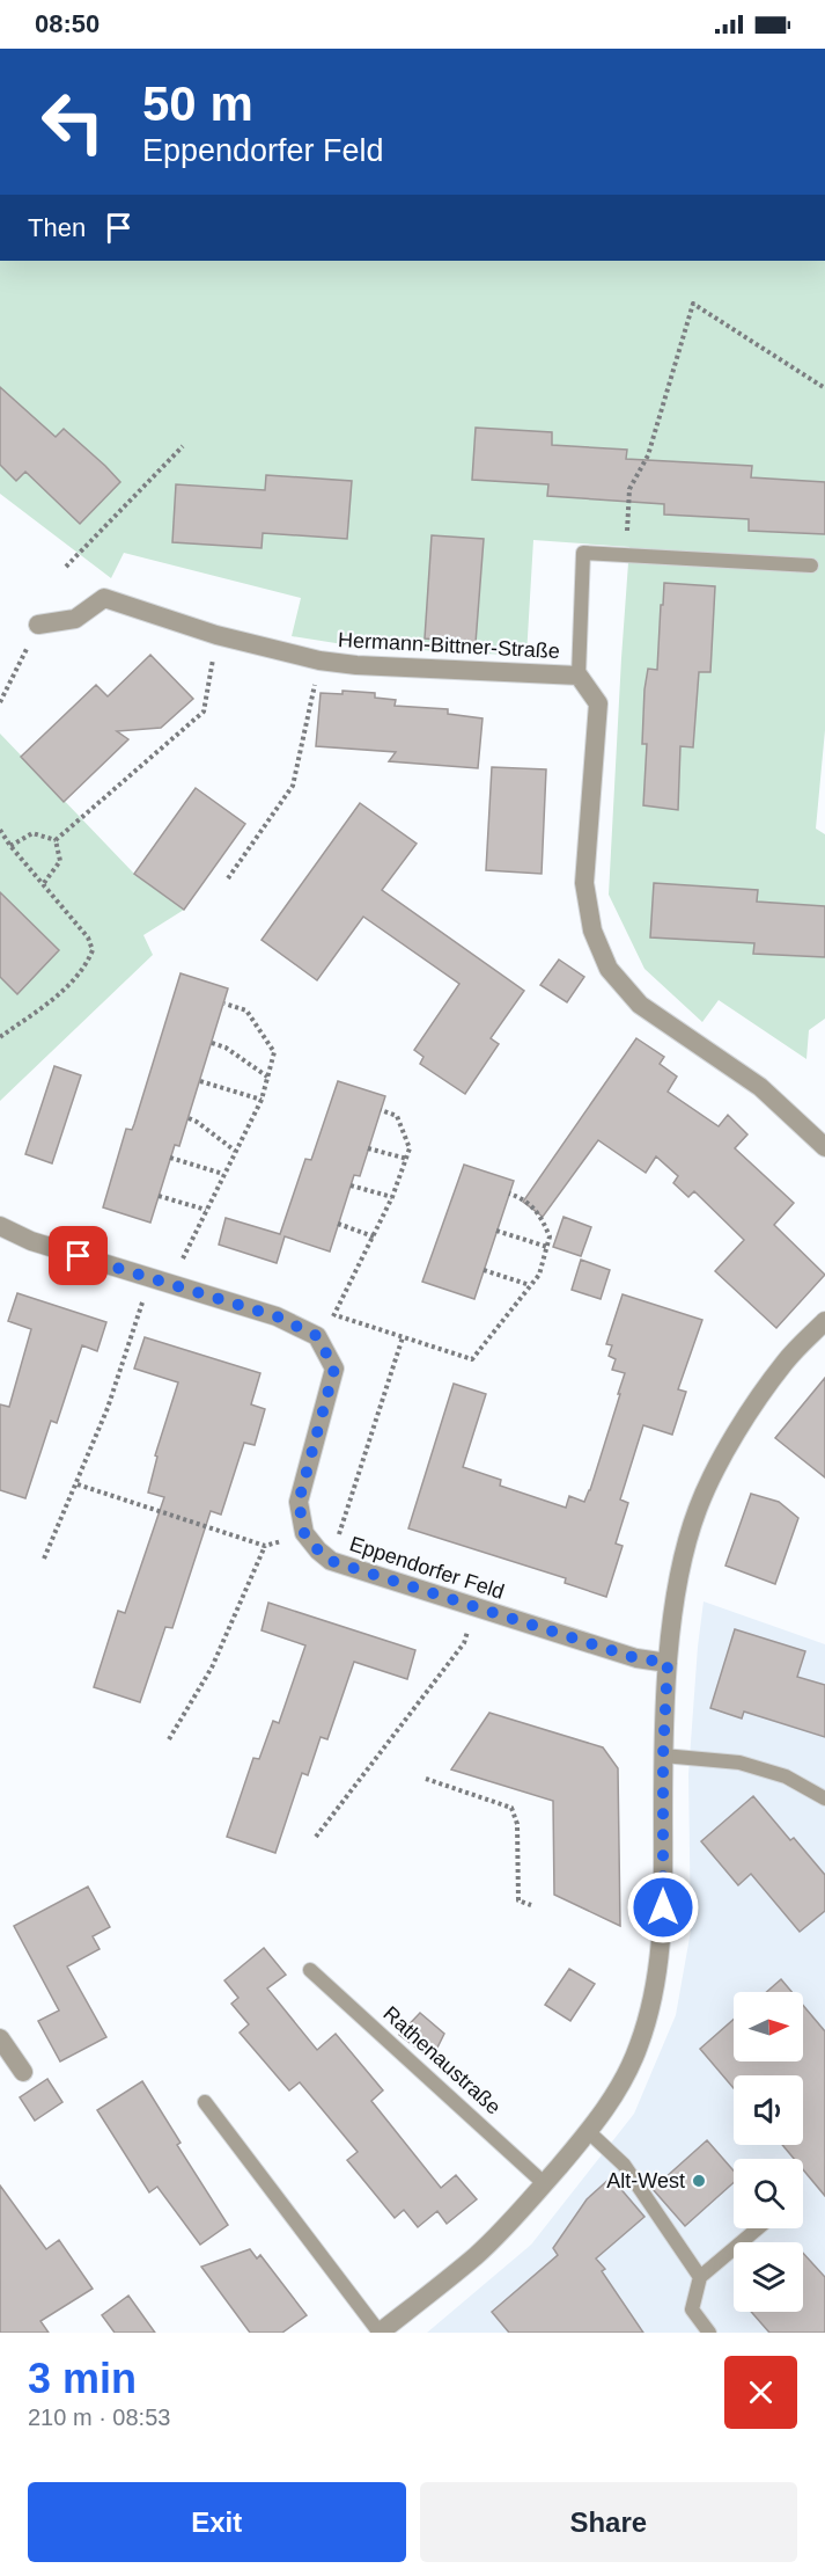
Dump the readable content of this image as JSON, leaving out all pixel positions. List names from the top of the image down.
{
  "streets": {
    "street": ["Hermann-Bittner-Straße", "Eppendorfer Feld"],
    "lane": ["Rathenaustraße"]
  },
  "places": ["Alt-West"],
  "north": "right",
  "page": {
    "status": "08:50",
    "turn": ["50 m", "Eppendorfer Feld"],
    "then": "Then",
    "heading": ["3 min", "210 m · 08:53"],
    "buttons": ["Exit", "Share"]
  }
}
